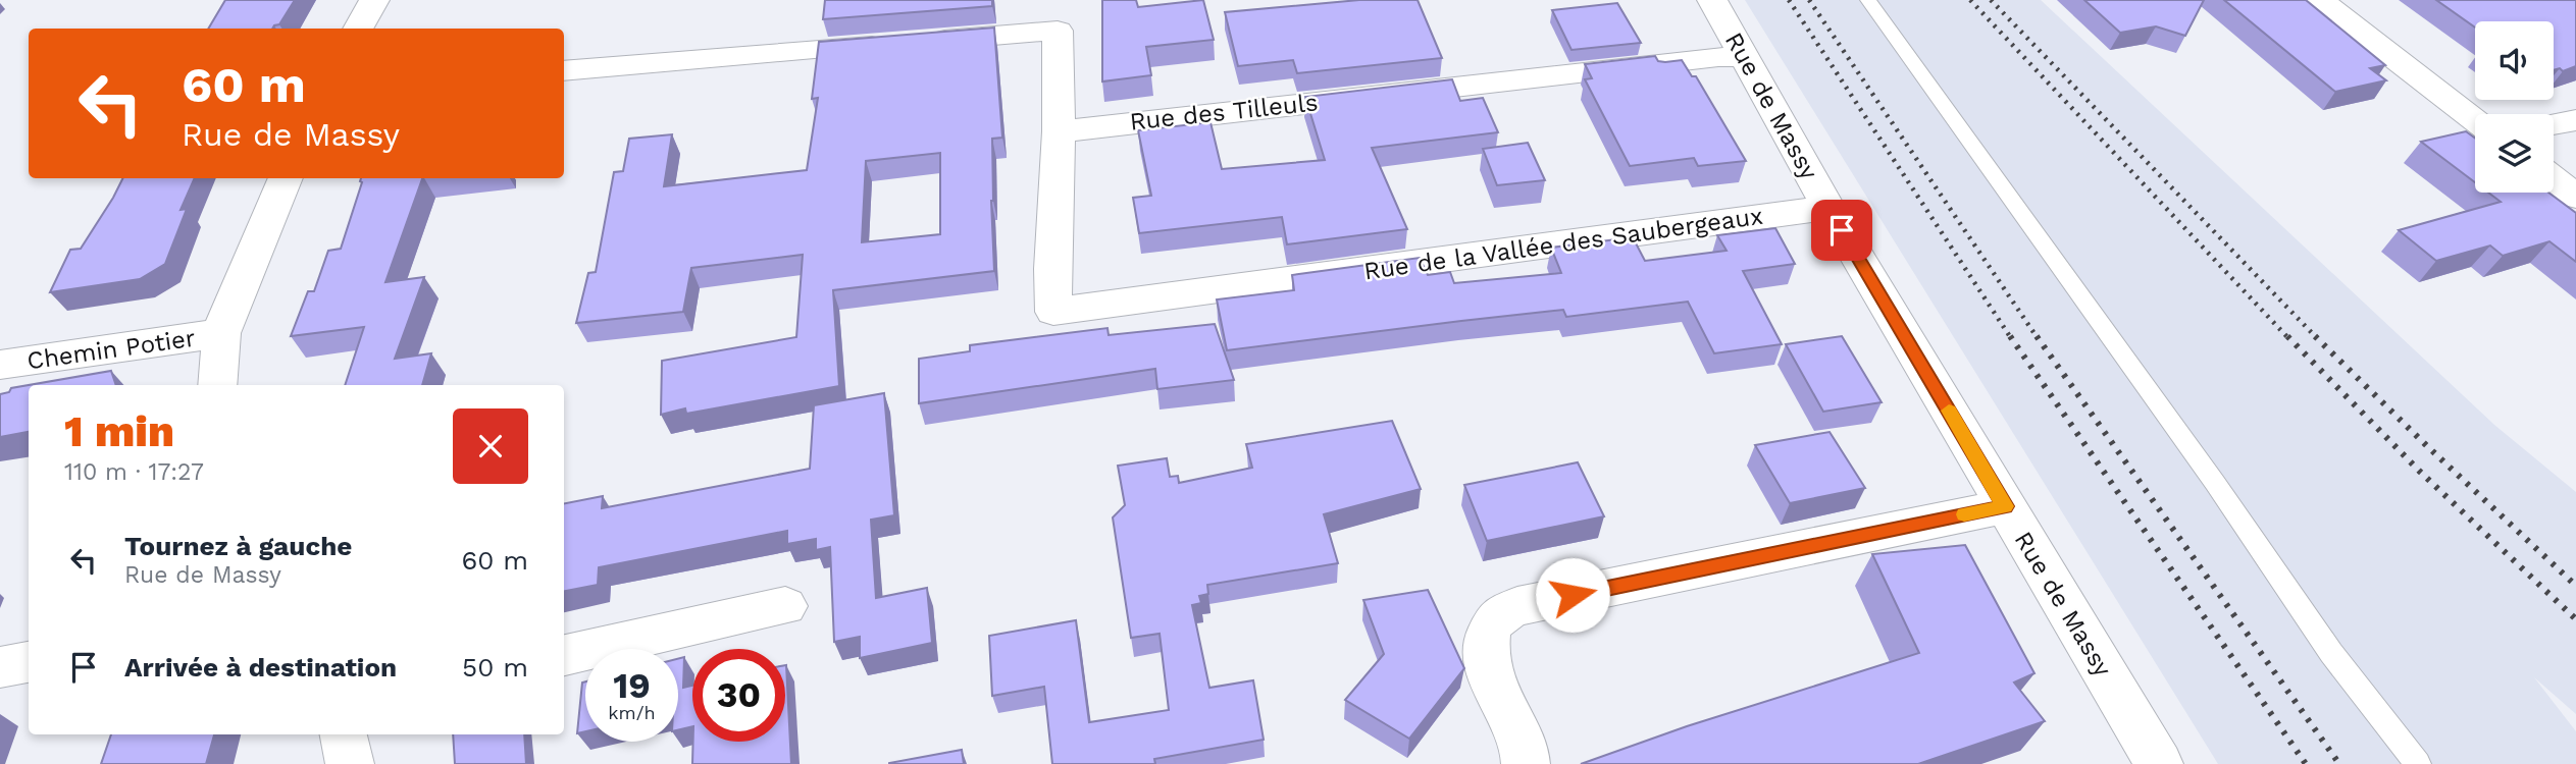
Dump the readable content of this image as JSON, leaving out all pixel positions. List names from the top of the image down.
{
  "streets": {
    "street": [
      "Rue de Massy",
      "Rue des Tilleuls",
      "Rue de la Vallée des Saubergeaux",
      "Chemin Potier"
    ]
  },
  "crossings": [
    ["Rue de Massy", "Rue des Tilleuls"],
    ["Rue de Massy", "Rue de la Vallée des Saubergeaux"],
    ["Rue des Tilleuls", "Rue de la Vallée des Saubergeaux"]
  ],
  "page": {
    "turn": ["60 m", "Rue de Massy"],
    "heading": ["1 min", "110 m · 17:27"],
    "list": [
      {
        "name": "Tournez à gauche",
        "note": "Rue de Massy",
        "value": "60 m"
      },
      {
        "name": "Arrivée à destination",
        "value": "50 m"
      }
    ],
    "speed": "19 km/h",
    "limit": "30"
  }
}
